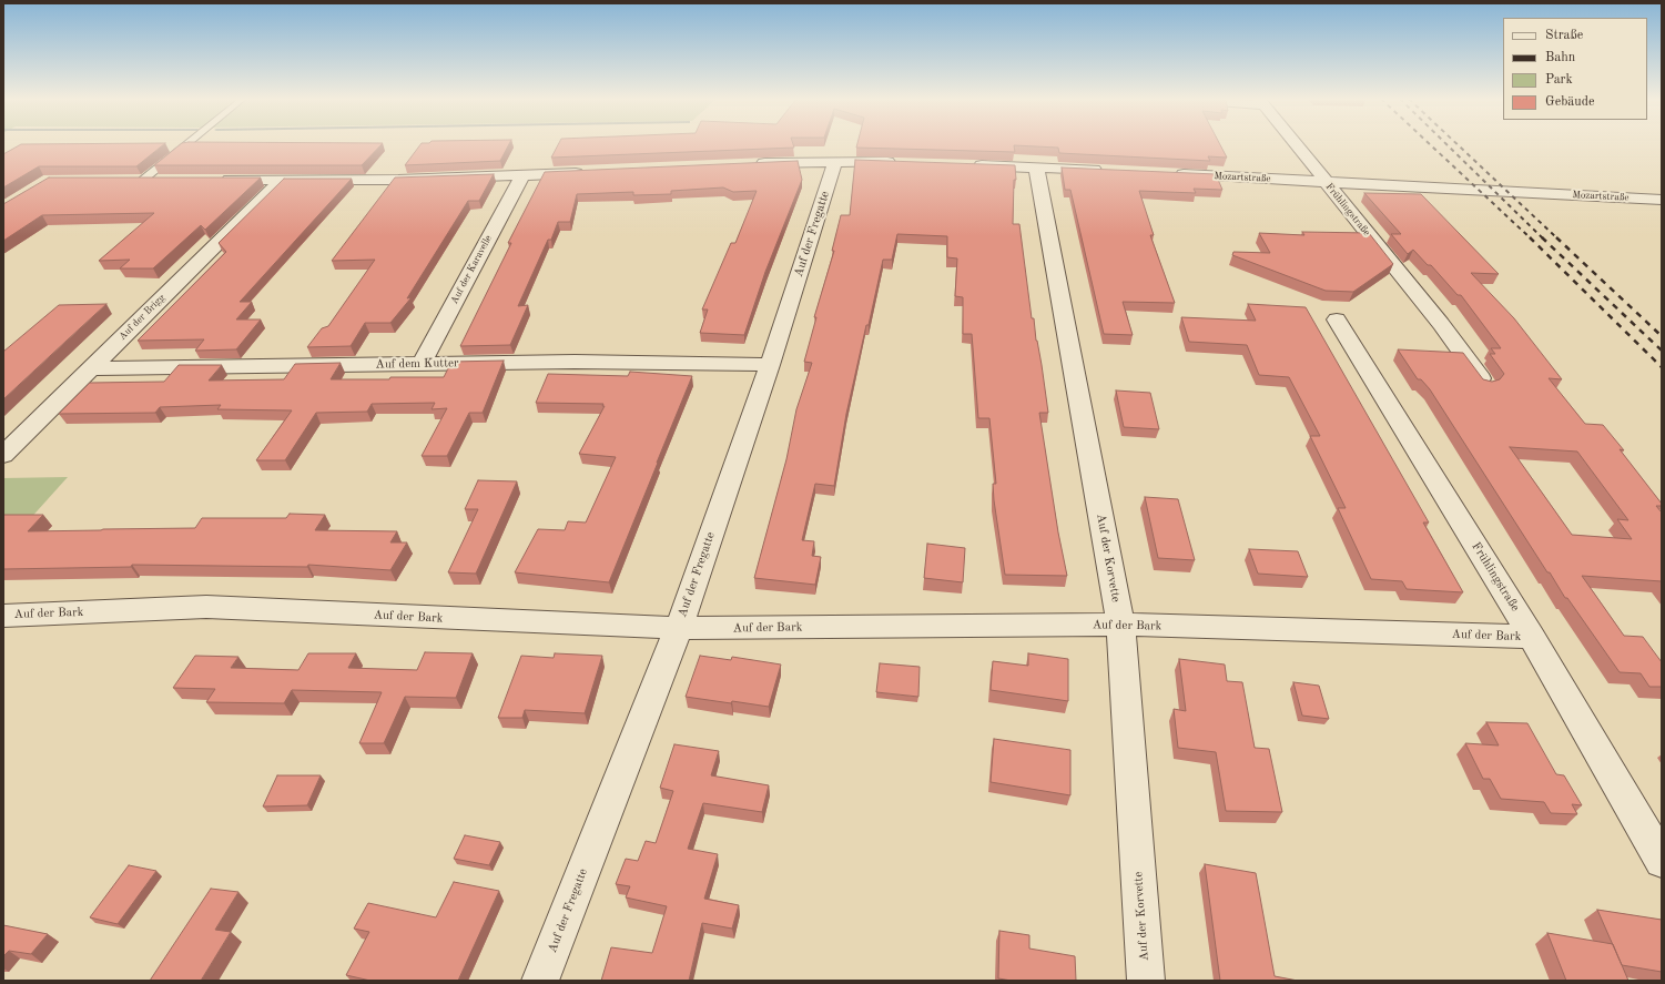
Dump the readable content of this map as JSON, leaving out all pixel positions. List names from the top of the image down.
{
  "streets": {
    "street": [
      "Mozartstraße",
      "Frühlingstraße",
      "Auf der Fregatte",
      "Auf der Karavelle",
      "Auf der Brigg",
      "Auf dem Kutter",
      "Auf der Korvette",
      "Auf der Bark"
    ]
  },
  "crossings": [
    ["Mozartstraße", "Frühlingstraße"],
    ["Frühlingstraße", "Auf der Bark"],
    ["Auf der Fregatte", "Auf dem Kutter"],
    ["Auf der Fregatte", "Auf der Bark"],
    ["Auf der Karavelle", "Auf dem Kutter"],
    ["Auf der Brigg", "Auf dem Kutter"],
    ["Auf der Korvette", "Auf der Bark"]
  ],
  "legend": [
    "Straße",
    "Bahn",
    "Park",
    "Gebäude"
  ]
}
